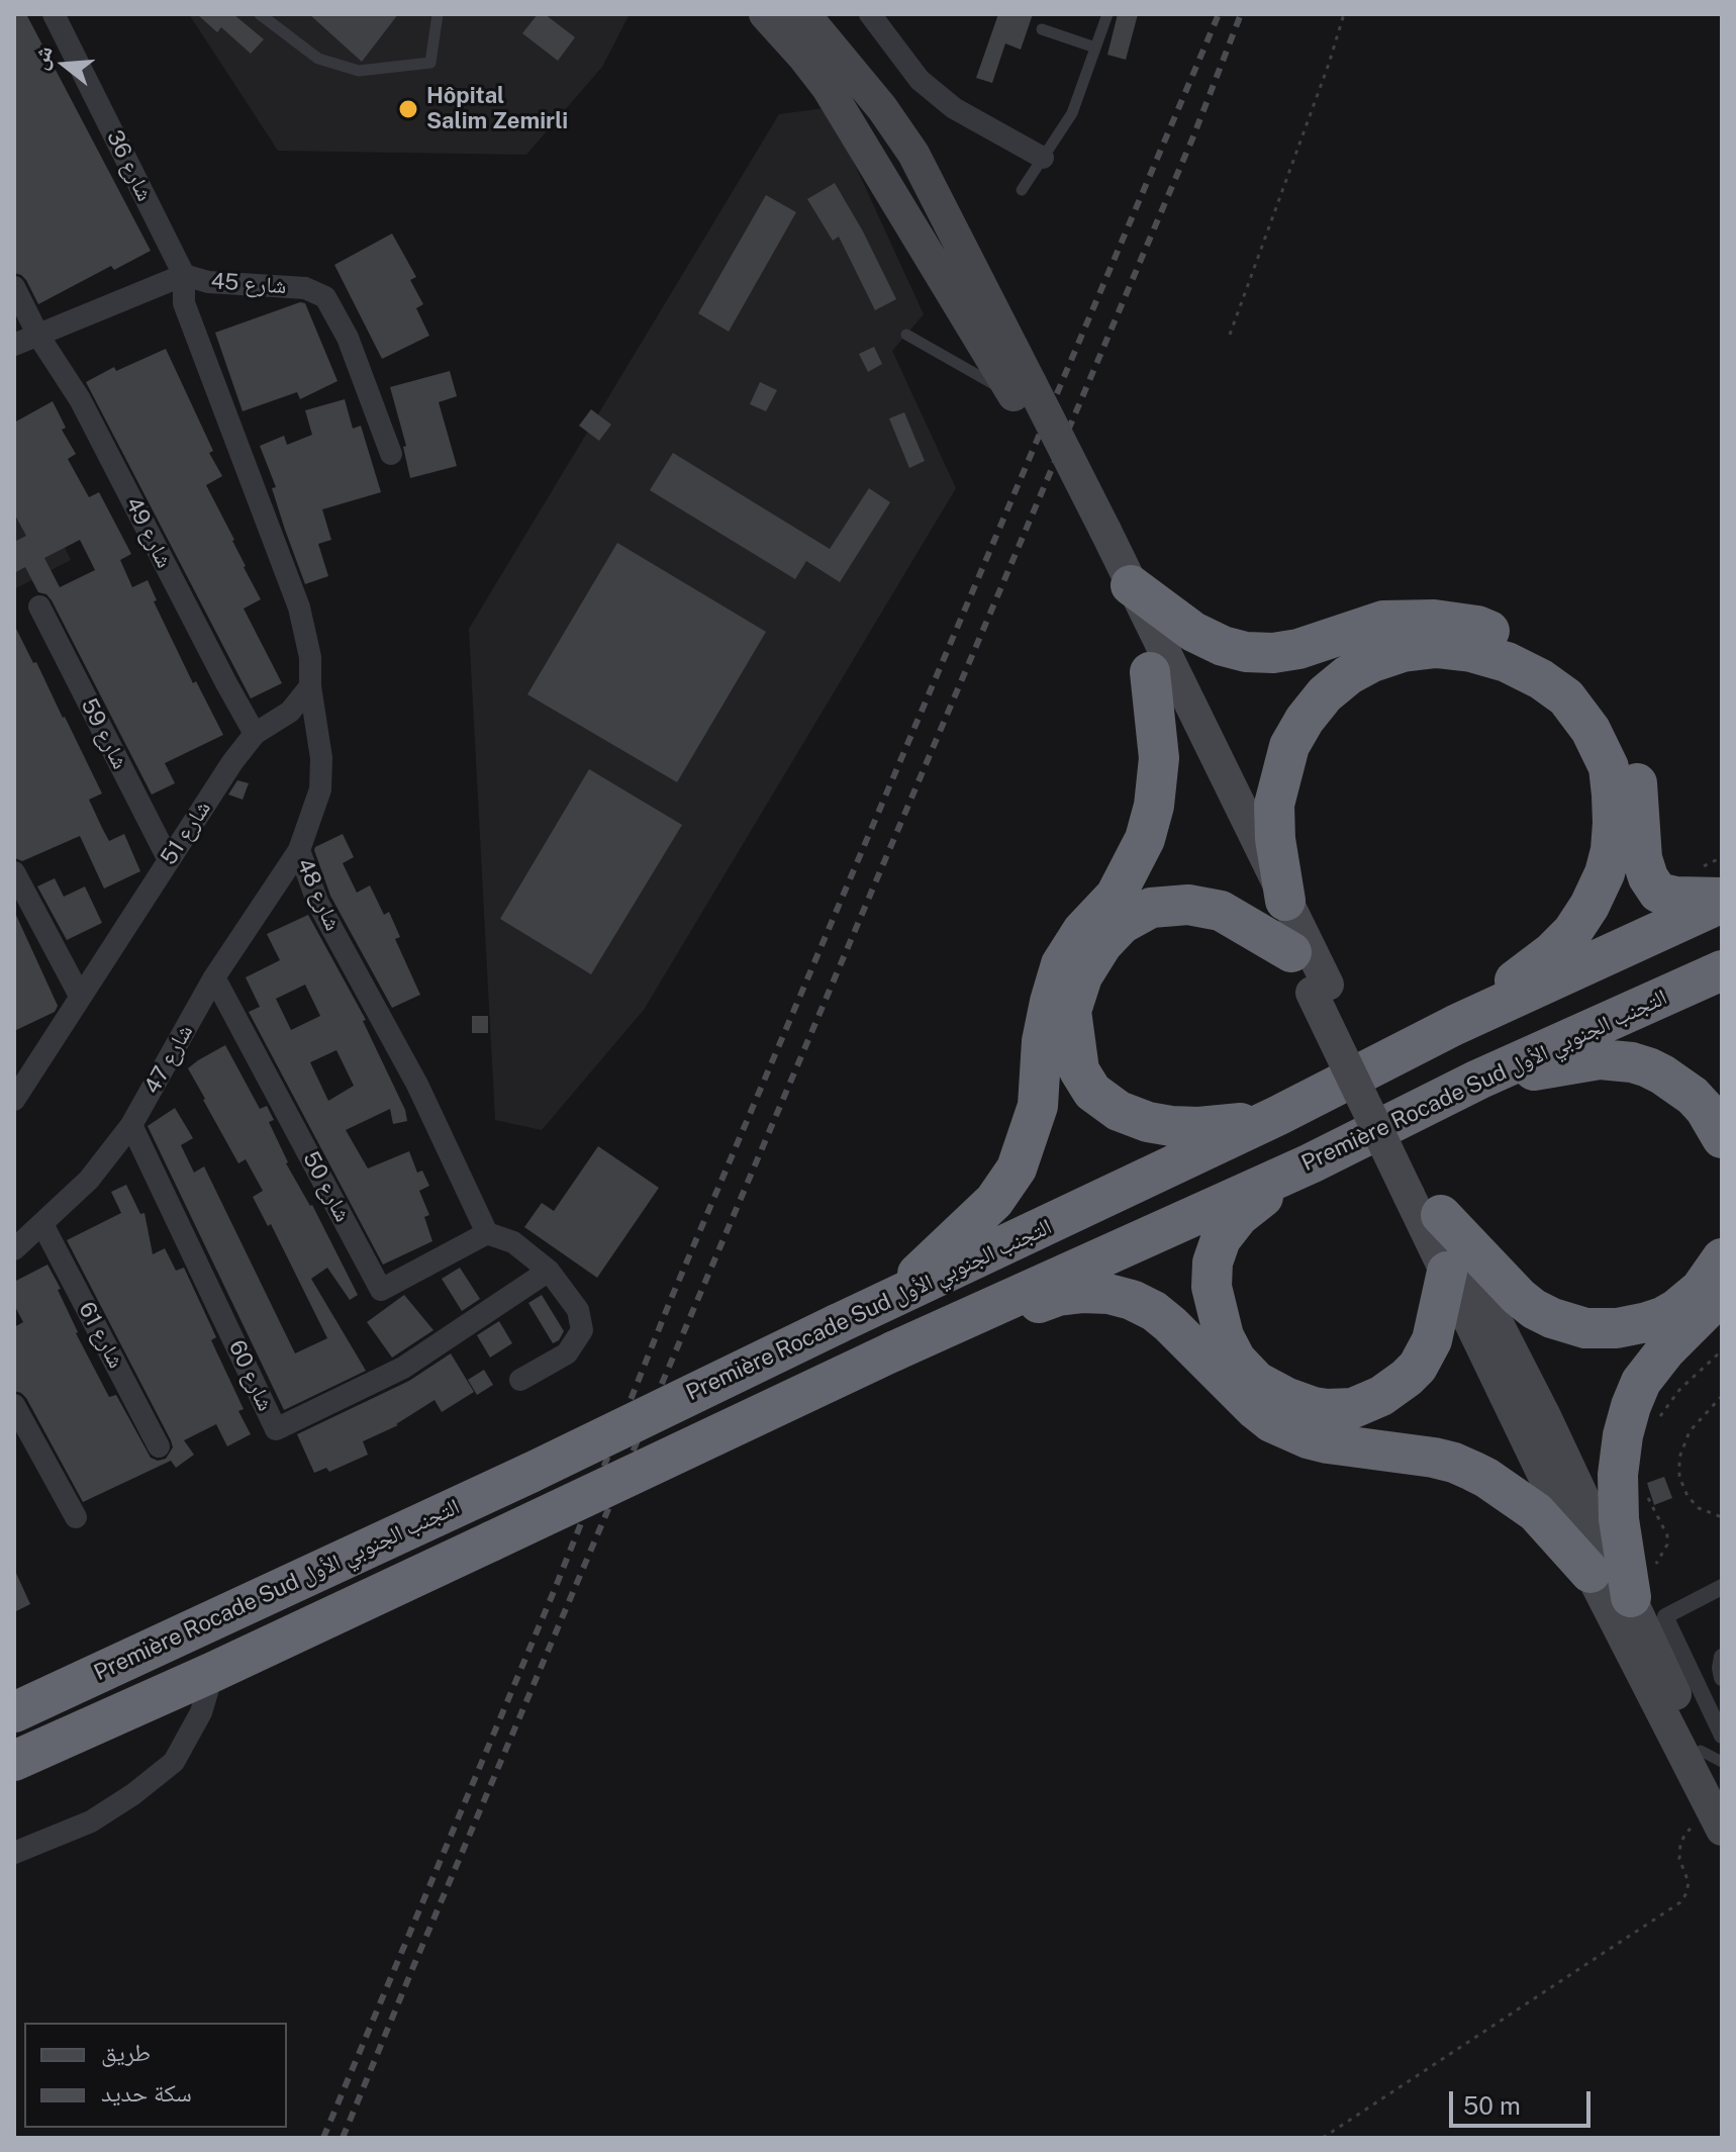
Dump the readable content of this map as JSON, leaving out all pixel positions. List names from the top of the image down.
{
  "streets": {
    "highway": ["Première Rocade Sud التجنب الجنوبي الأول"],
    "street": [
      "شارع 36",
      "شارع 45",
      "شارع 49",
      "شارع 59",
      "شارع 51",
      "شارع 48",
      "شارع 47",
      "شارع 50",
      "شارع 61",
      "شارع 60"
    ]
  },
  "crossings": [
    ["شارع 36", "شارع 45"],
    ["شارع 36", "شارع 48"],
    ["شارع 45", "شارع 49"],
    ["شارع 45", "شارع 48"],
    ["شارع 49", "شارع 51"],
    ["شارع 59", "شارع 51"],
    ["شارع 51", "شارع 48"],
    ["شارع 48", "شارع 47"],
    ["شارع 48", "شارع 50"],
    ["شارع 47", "شارع 50"],
    ["شارع 47", "شارع 61"],
    ["شارع 47", "شارع 60"]
  ],
  "places": ["Hôpital Salim Zemirli"],
  "legend": ["طريق", "سكة حديد"],
  "scale_bar": "50 m",
  "north": "left"
}
